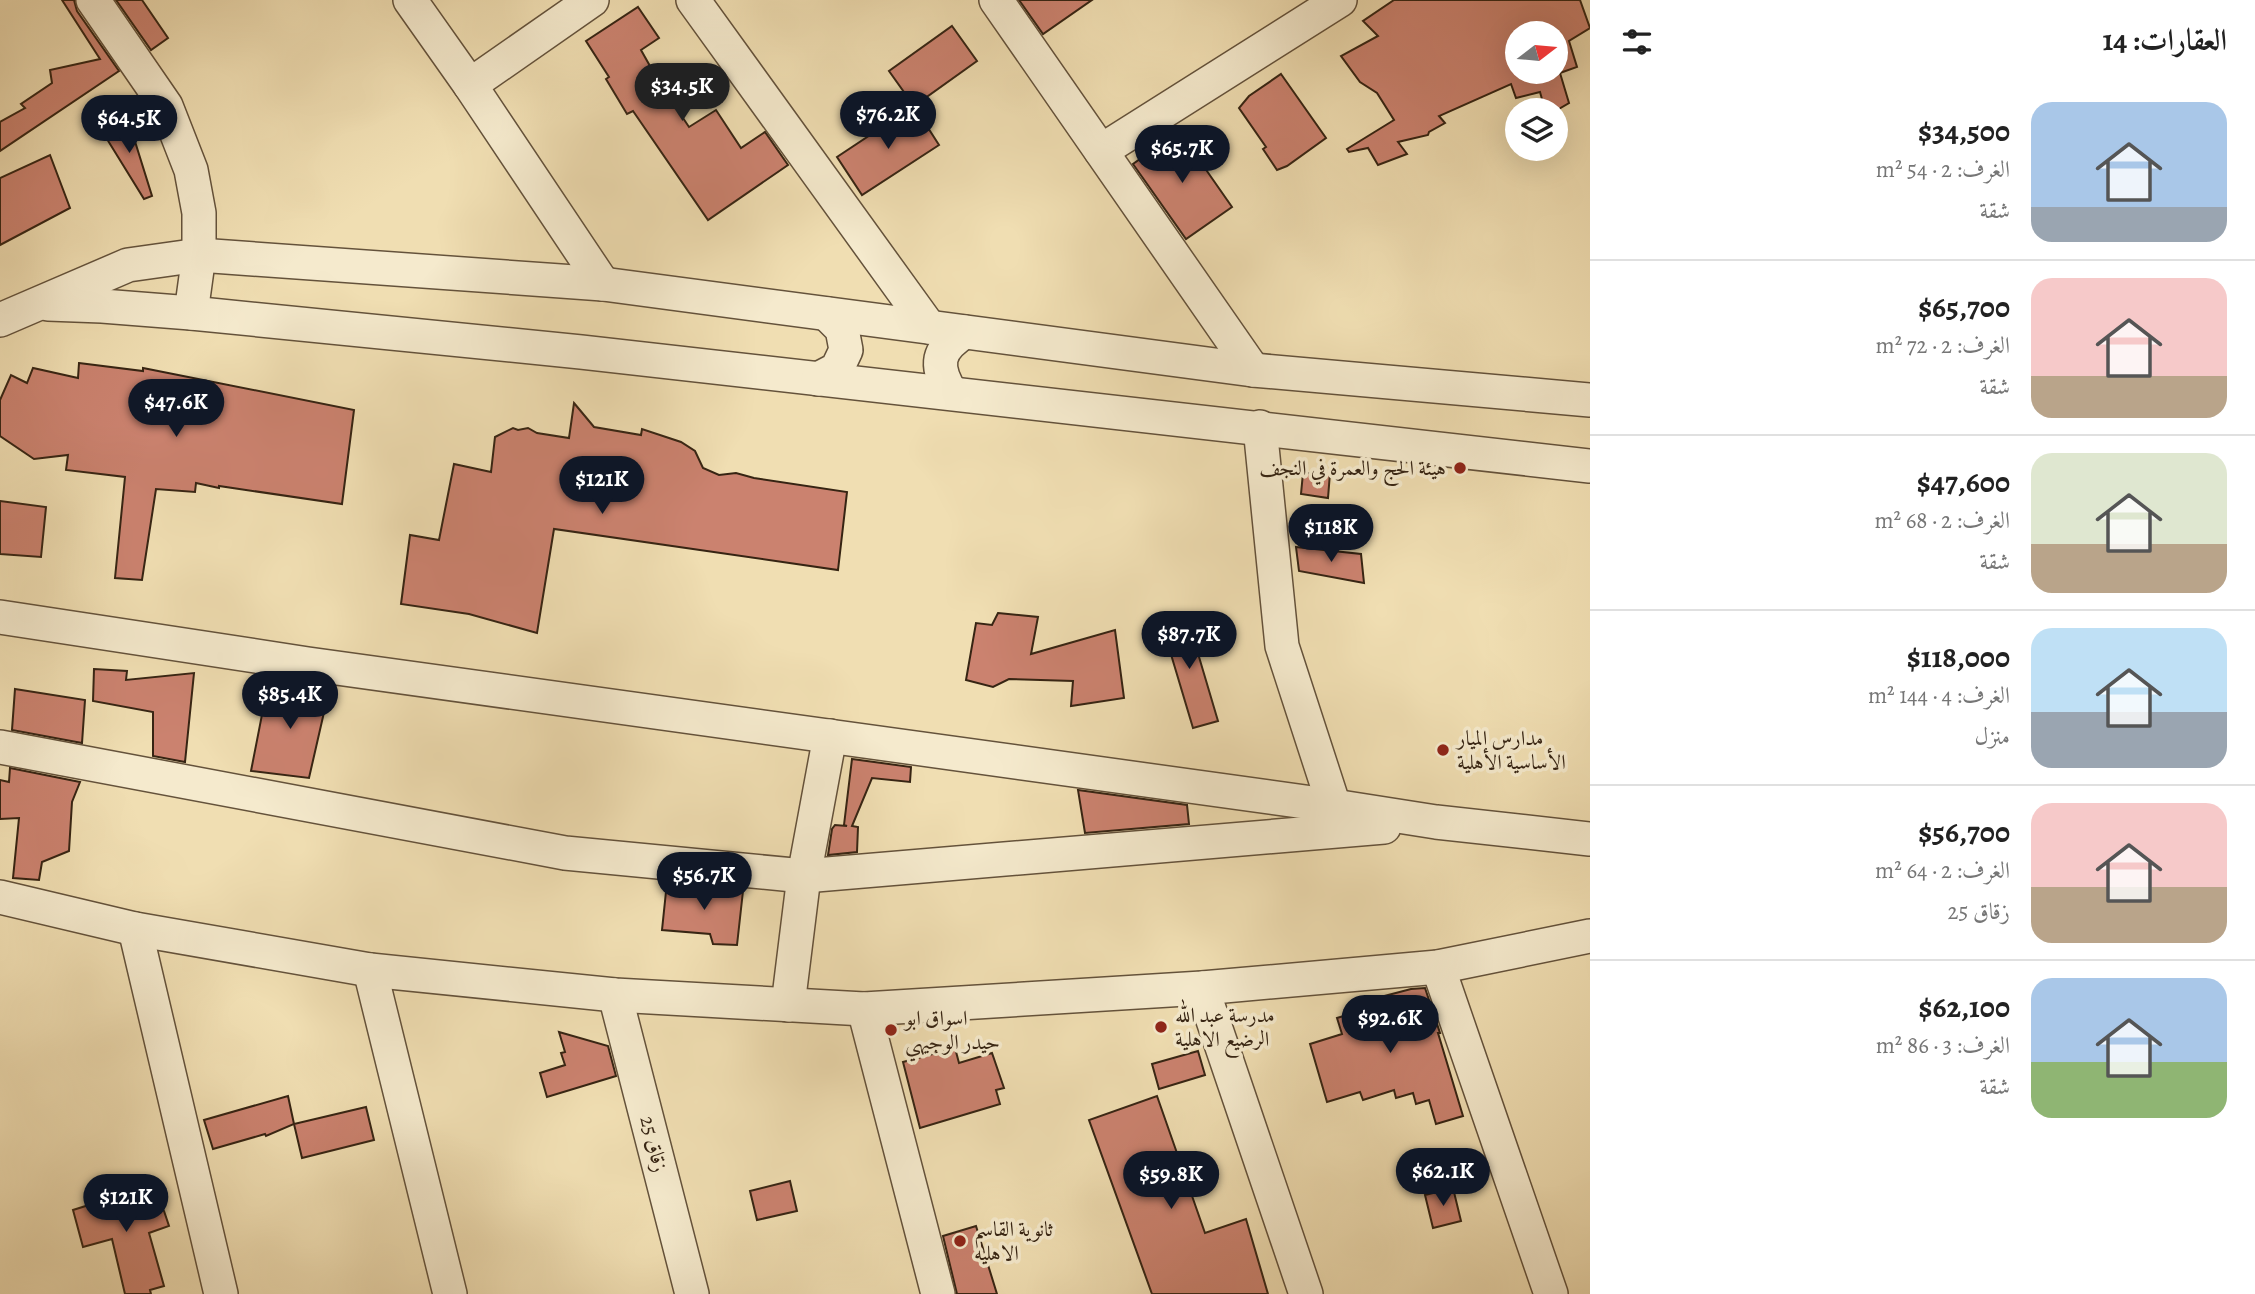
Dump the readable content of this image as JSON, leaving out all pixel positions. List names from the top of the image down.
{
  "streets": {
    "street": ["زقاق 25"]
  },
  "places": [
    "هيئة الحج والعمرة في النجف",
    "مدارس الميار الأساسية الأهلية",
    "مدرسة عبد الله الرضيع الاهلية",
    "اسواق ابو حيدر الوجيهي",
    "ثانوية القاسم الاهليه"
  ],
  "north": "right",
  "page": {
    "heading": "العقارات: 14",
    "price": [
      "$34.5K",
      "$76.2K",
      "$64.5K",
      "$65.7K",
      "$47.6K",
      "$121K",
      "$118K",
      "$87.7K",
      "$85.4K",
      "$56.7K",
      "$92.6K",
      "$62.1K",
      "$59.8K",
      "$121K"
    ],
    "list": [
      {
        "name": "$34,500",
        "note": "الغرف: 2 · 54 m² · شقة"
      },
      {
        "name": "$65,700",
        "note": "الغرف: 2 · 72 m² · شقة"
      },
      {
        "name": "$47,600",
        "note": "الغرف: 2 · 68 m² · شقة"
      },
      {
        "name": "$118,000",
        "note": "الغرف: 4 · 144 m² · منزل"
      },
      {
        "name": "$56,700",
        "note": "الغرف: 2 · 64 m² · زقاق 25"
      },
      {
        "name": "$62,100",
        "note": "الغرف: 3 · 86 m² · شقة"
      }
    ]
  }
}
